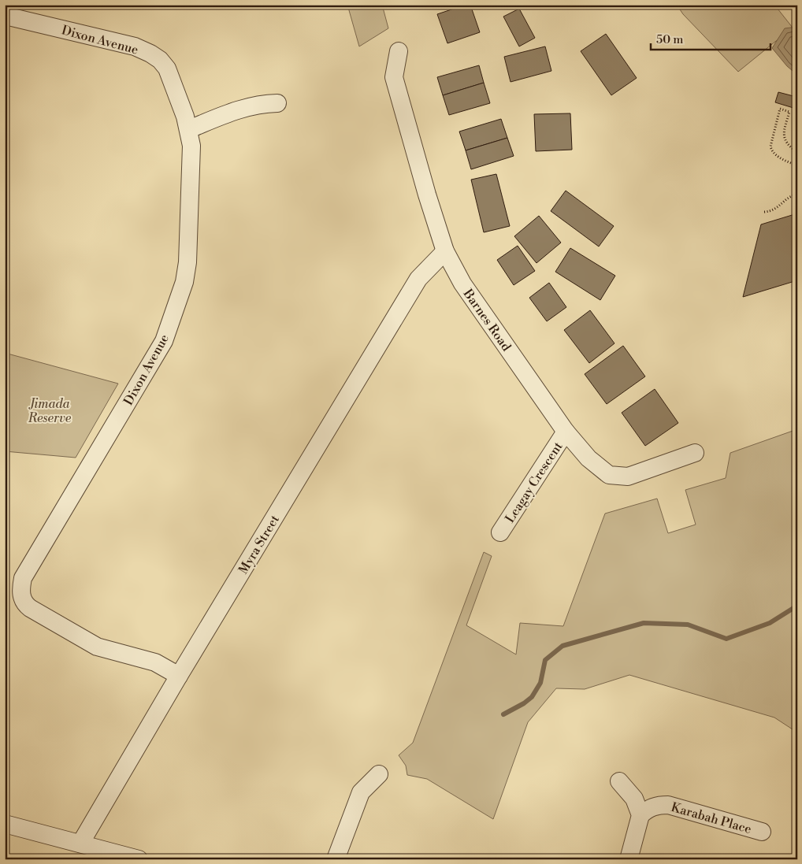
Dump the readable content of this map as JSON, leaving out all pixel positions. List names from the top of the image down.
{
  "streets": {
    "street": [
      "Dixon Avenue",
      "Barnes Road",
      "Leagay Crescent",
      "Myra Street",
      "Karabah Place"
    ]
  },
  "crossings": [
    ["Dixon Avenue", "Myra Street"],
    ["Barnes Road", "Leagay Crescent"],
    ["Barnes Road", "Myra Street"]
  ],
  "parks": ["Jimada Reserve"],
  "scale_bar": "50 m"
}
